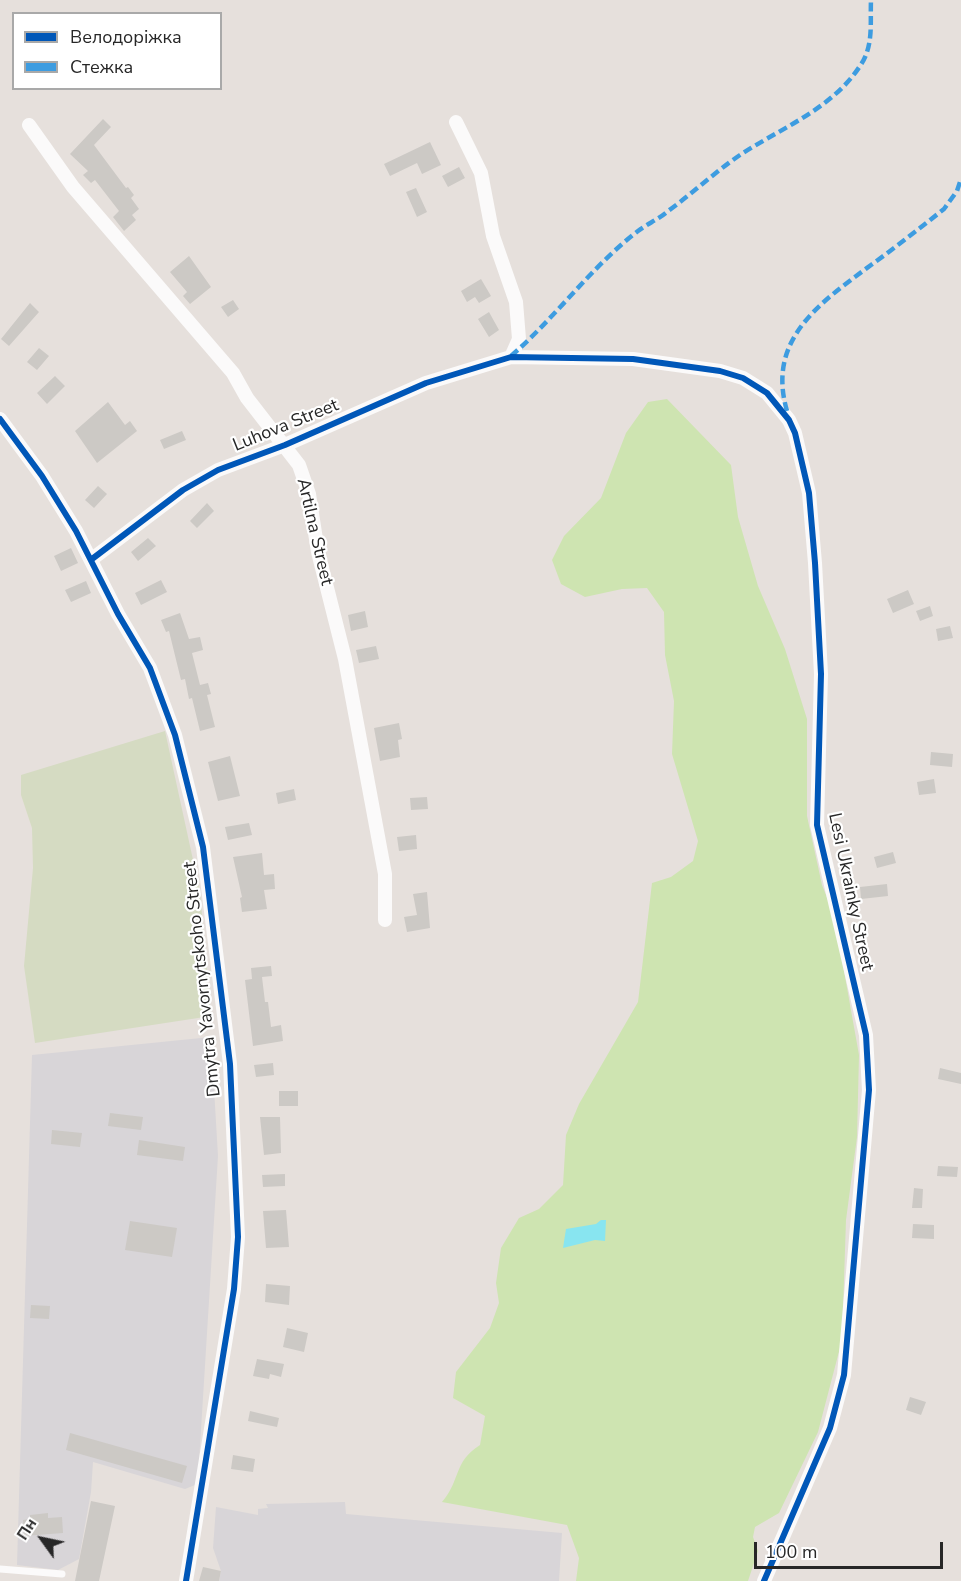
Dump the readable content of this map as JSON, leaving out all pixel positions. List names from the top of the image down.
{
  "streets": {
    "street": [
      "Luhova Street",
      "Artilna Street",
      "Lesi Ukrainky Street",
      "Dmytra Yavornytskoho Street"
    ]
  },
  "crossings": [
    ["Luhova Street", "Artilna Street"],
    ["Luhova Street", "Lesi Ukrainky Street"],
    ["Luhova Street", "Dmytra Yavornytskoho Street"]
  ],
  "legend": ["Велодоріжка", "Стежка"],
  "scale_bar": "100 m",
  "north": "top left"
}
